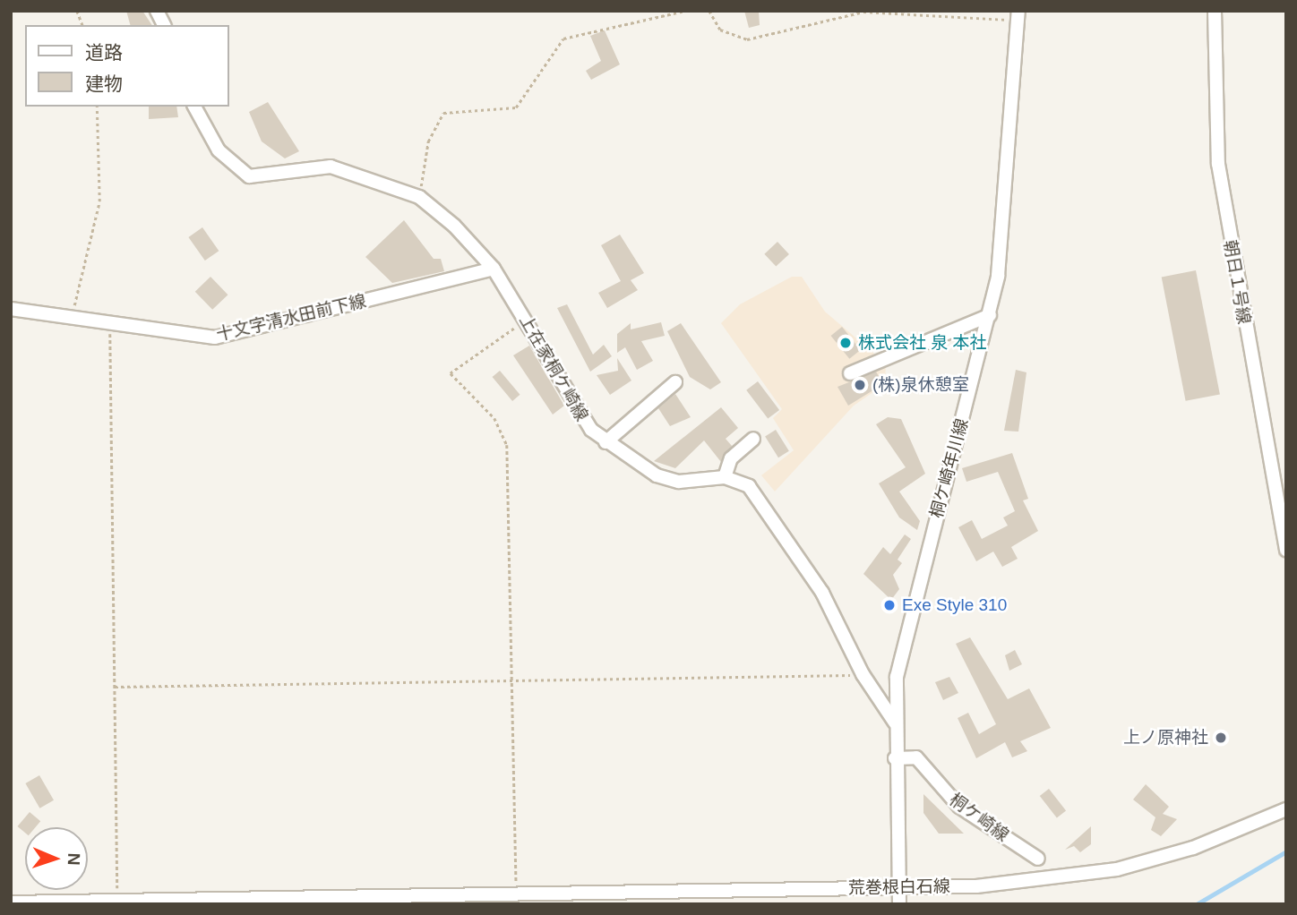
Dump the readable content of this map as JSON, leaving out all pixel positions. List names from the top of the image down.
{
  "streets": {
    "street": [
      "朝日１号線",
      "十文字清水田前下線",
      "上在家桐ケ崎線",
      "桐ケ崎年川線",
      "桐ケ崎線",
      "荒巻根白石線"
    ]
  },
  "crossings": [
    ["十文字清水田前下線", "上在家桐ケ崎線"],
    ["桐ケ崎年川線", "桐ケ崎線"],
    ["桐ケ崎年川線", "荒巻根白石線"]
  ],
  "places": [
    "株式会社 泉 本社",
    "(株)泉休憩室",
    "Exe Style 310",
    "上ノ原神社"
  ],
  "legend": ["道路", "建物"],
  "north": "right"
}
